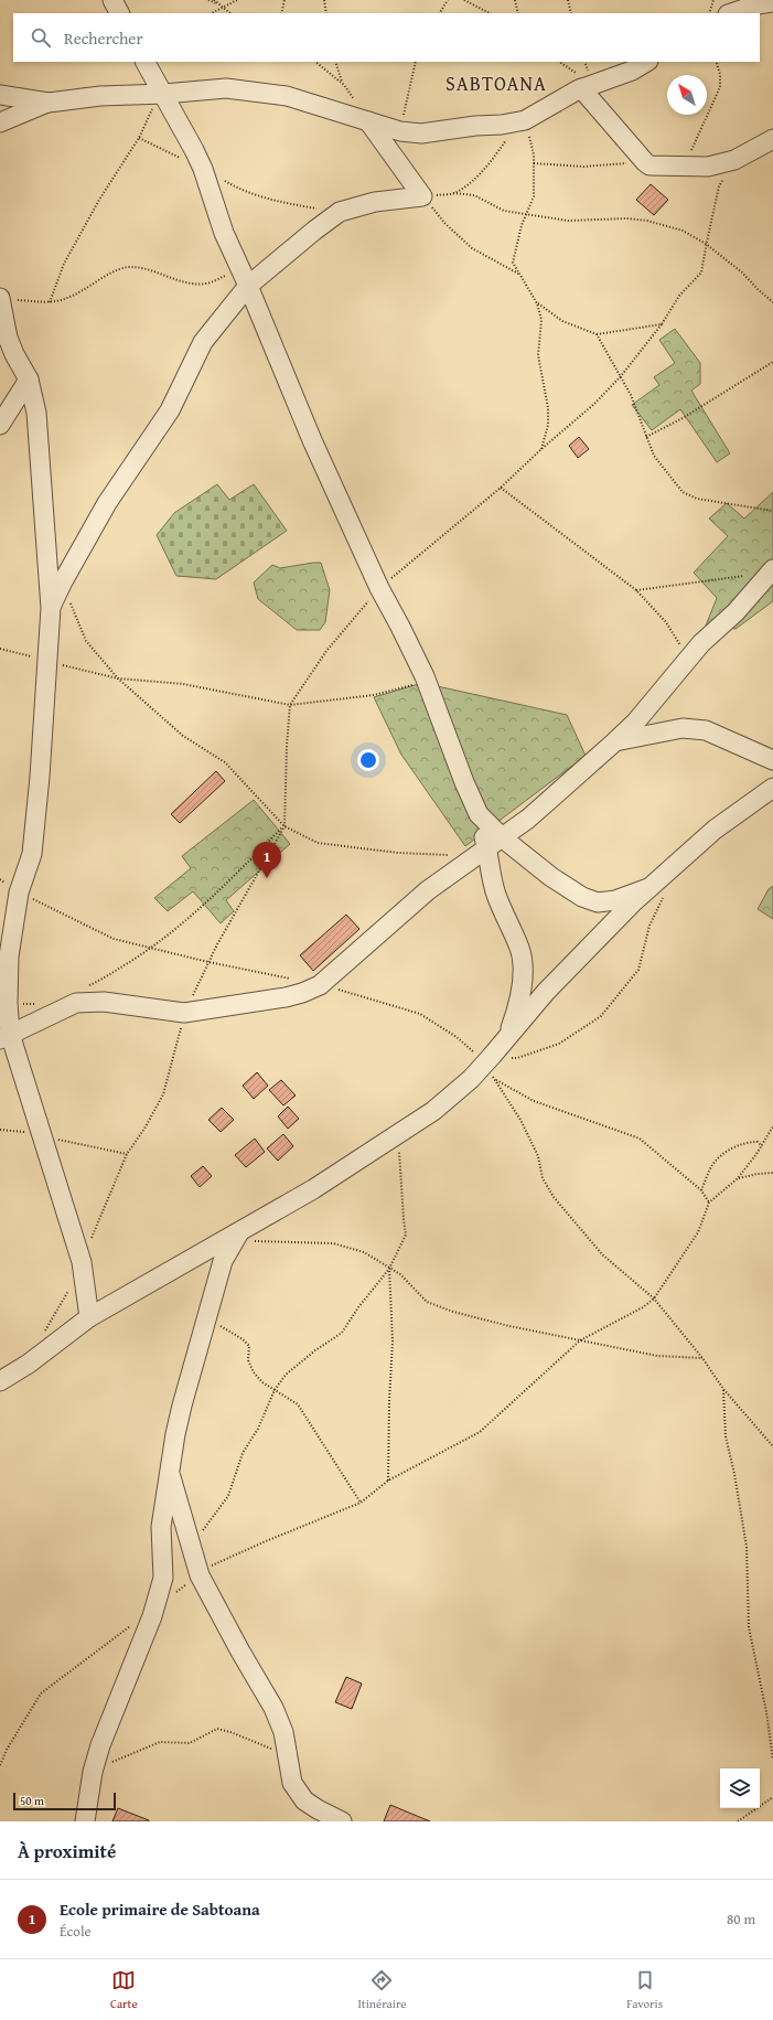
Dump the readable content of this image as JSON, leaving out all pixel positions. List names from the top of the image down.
{
  "districts": ["SABTOANA"],
  "scale_bar": "50 m",
  "north": "top left",
  "page": {
    "search": "Rechercher",
    "pins": "1",
    "scale": "50 m",
    "heading": "À proximité",
    "list": [
      {
        "mark": "1",
        "name": "Ecole primaire de Sabtoana",
        "note": "École",
        "value": "80 m"
      }
    ],
    "nav": ["Carte", "Itinéraire", "Favoris"]
  }
}
